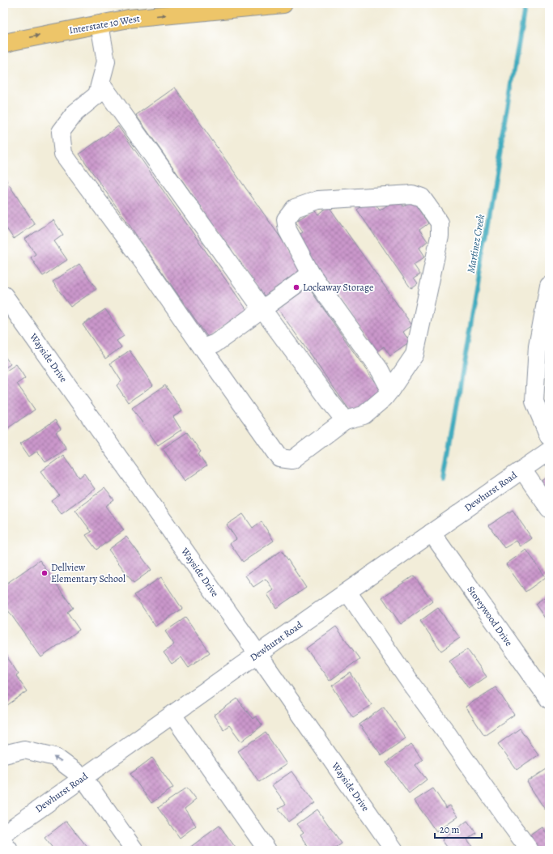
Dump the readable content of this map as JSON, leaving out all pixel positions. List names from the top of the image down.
{
  "streets": {
    "main road": ["Interstate 10 West"],
    "street": ["Wayside Drive", "Dewhurst Road", "Storeywood Drive"]
  },
  "crossings": [
    ["Wayside Drive", "Dewhurst Road"],
    ["Dewhurst Road", "Storeywood Drive"]
  ],
  "one_way": ["Interstate 10 West"],
  "water": ["Martinez Creek"],
  "places": ["Lockaway Storage", "Dellview Elementary School"],
  "scale_bar": "20 m"
}
